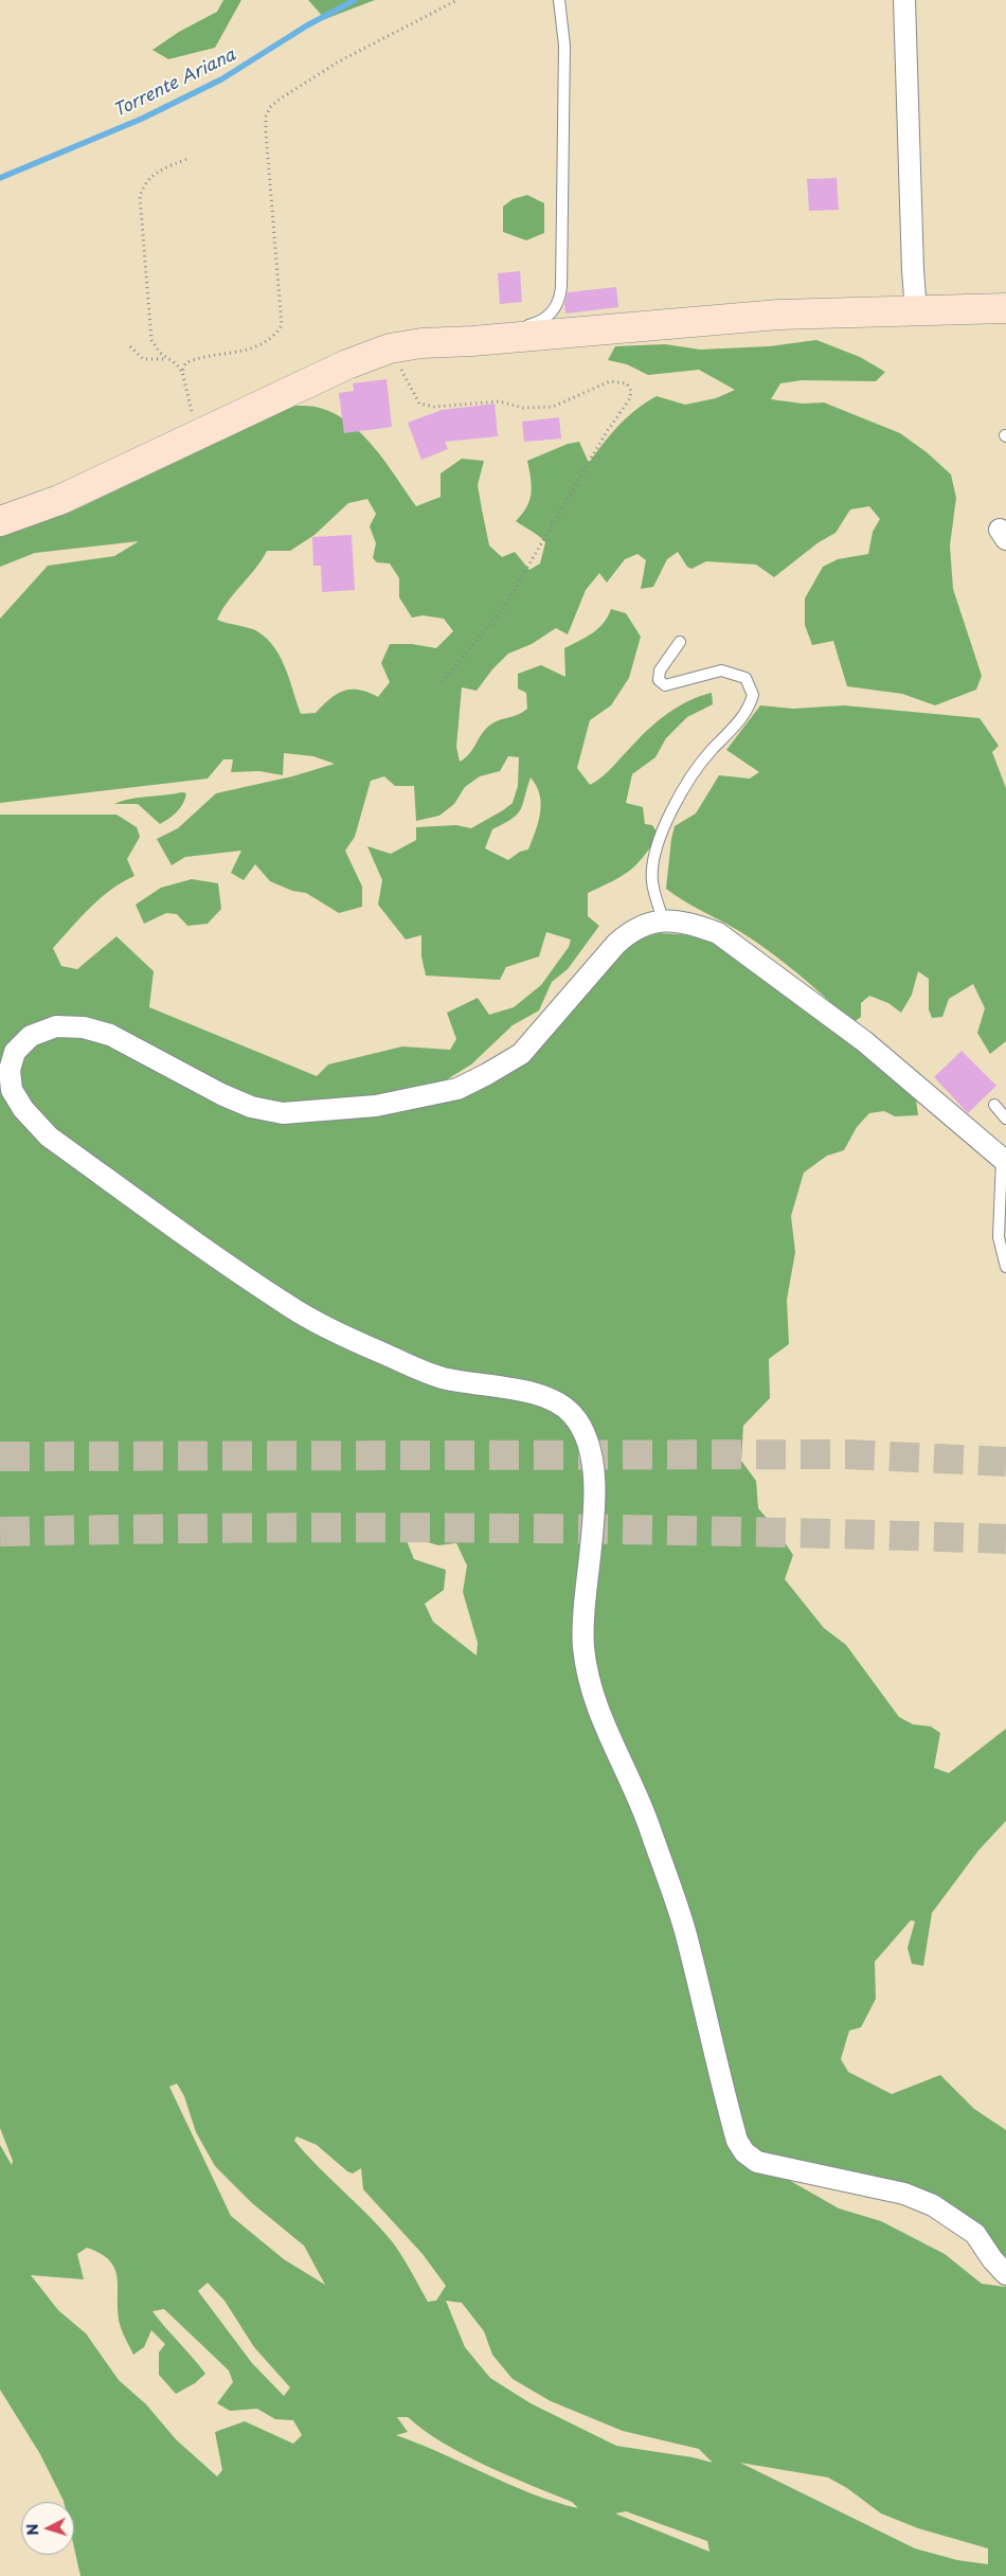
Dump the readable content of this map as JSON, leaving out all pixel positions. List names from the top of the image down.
{
  "water": ["Torrente Ariana"],
  "north": "left"
}
